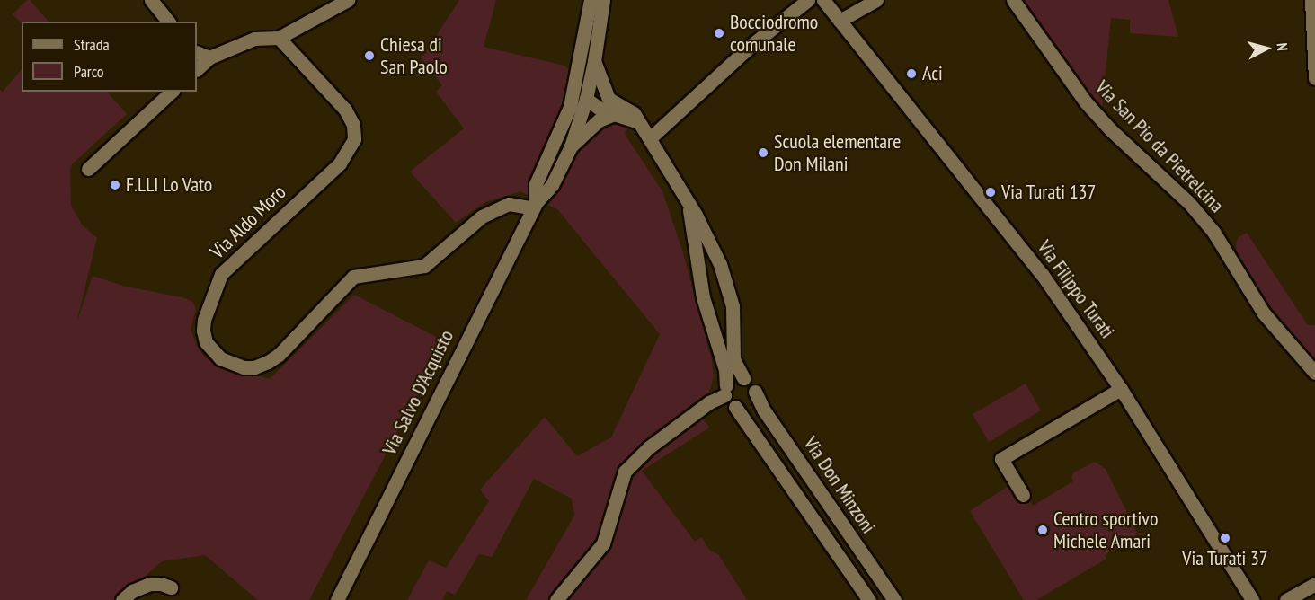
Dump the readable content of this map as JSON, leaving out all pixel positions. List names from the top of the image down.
{
  "streets": {
    "street": [
      "Via San Pio da Pietrelcina",
      "Via Aldo Moro",
      "Via Filippo Turati",
      "Via Salvo D'Acquisto",
      "Via Don Minzoni"
    ]
  },
  "crossings": [
    ["Via Aldo Moro", "Via Salvo D'Acquisto"]
  ],
  "places": [
    "Bocciodromo comunale",
    "Chiesa di San Paolo",
    "Aci",
    "Scuola elementare Don Milani",
    "F.LLI Lo Vato",
    "Via Turati 137",
    "Centro sportivo Michele Amari",
    "Via Turati 37"
  ],
  "legend": ["Strada", "Parco"],
  "north": "right"
}
